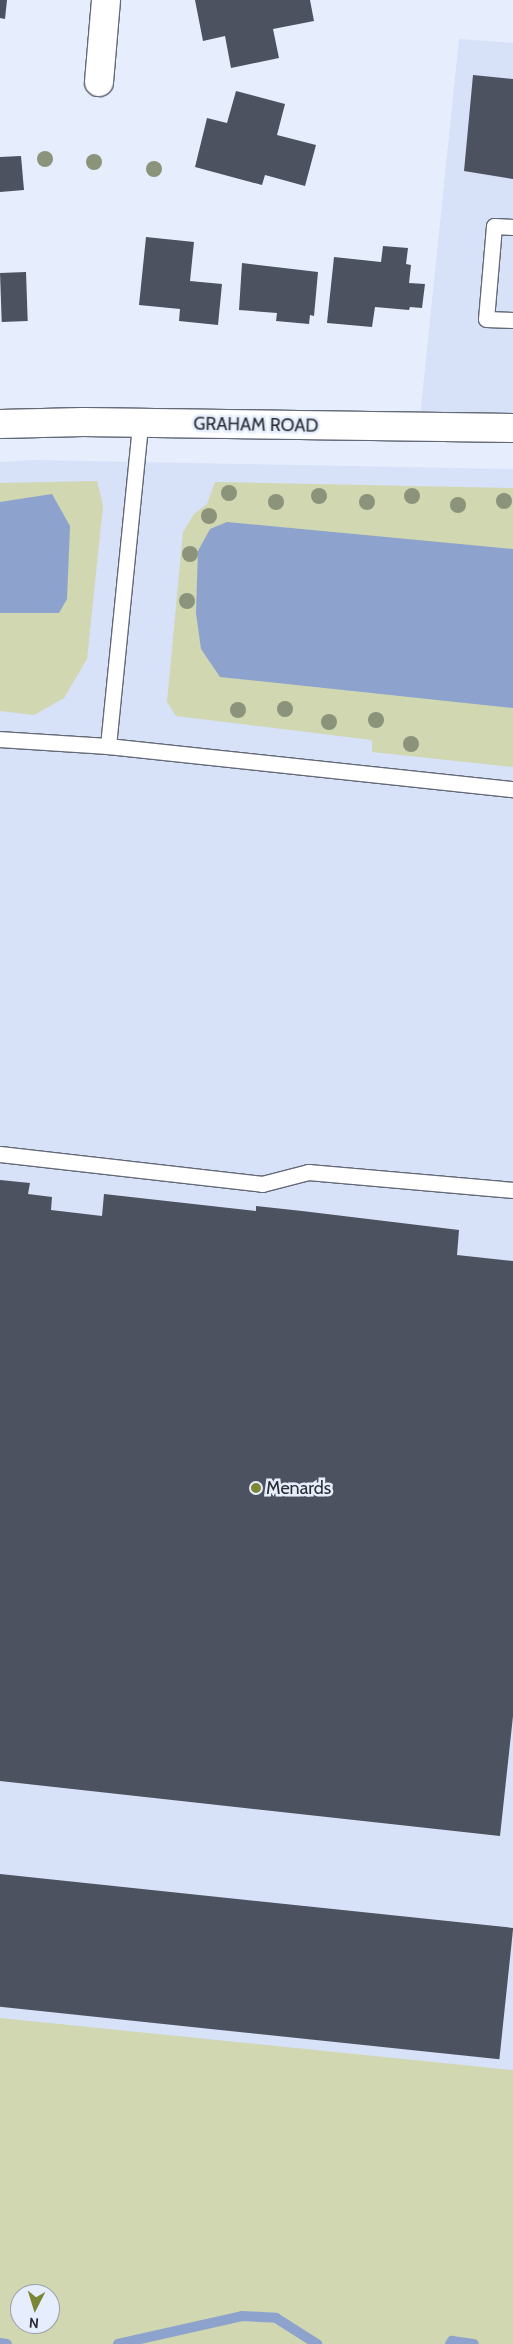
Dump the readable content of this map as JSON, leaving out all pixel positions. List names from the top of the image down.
{
  "streets": {
    "main road": ["GRAHAM ROAD"]
  },
  "places": ["Menards"],
  "north": "bottom"
}
